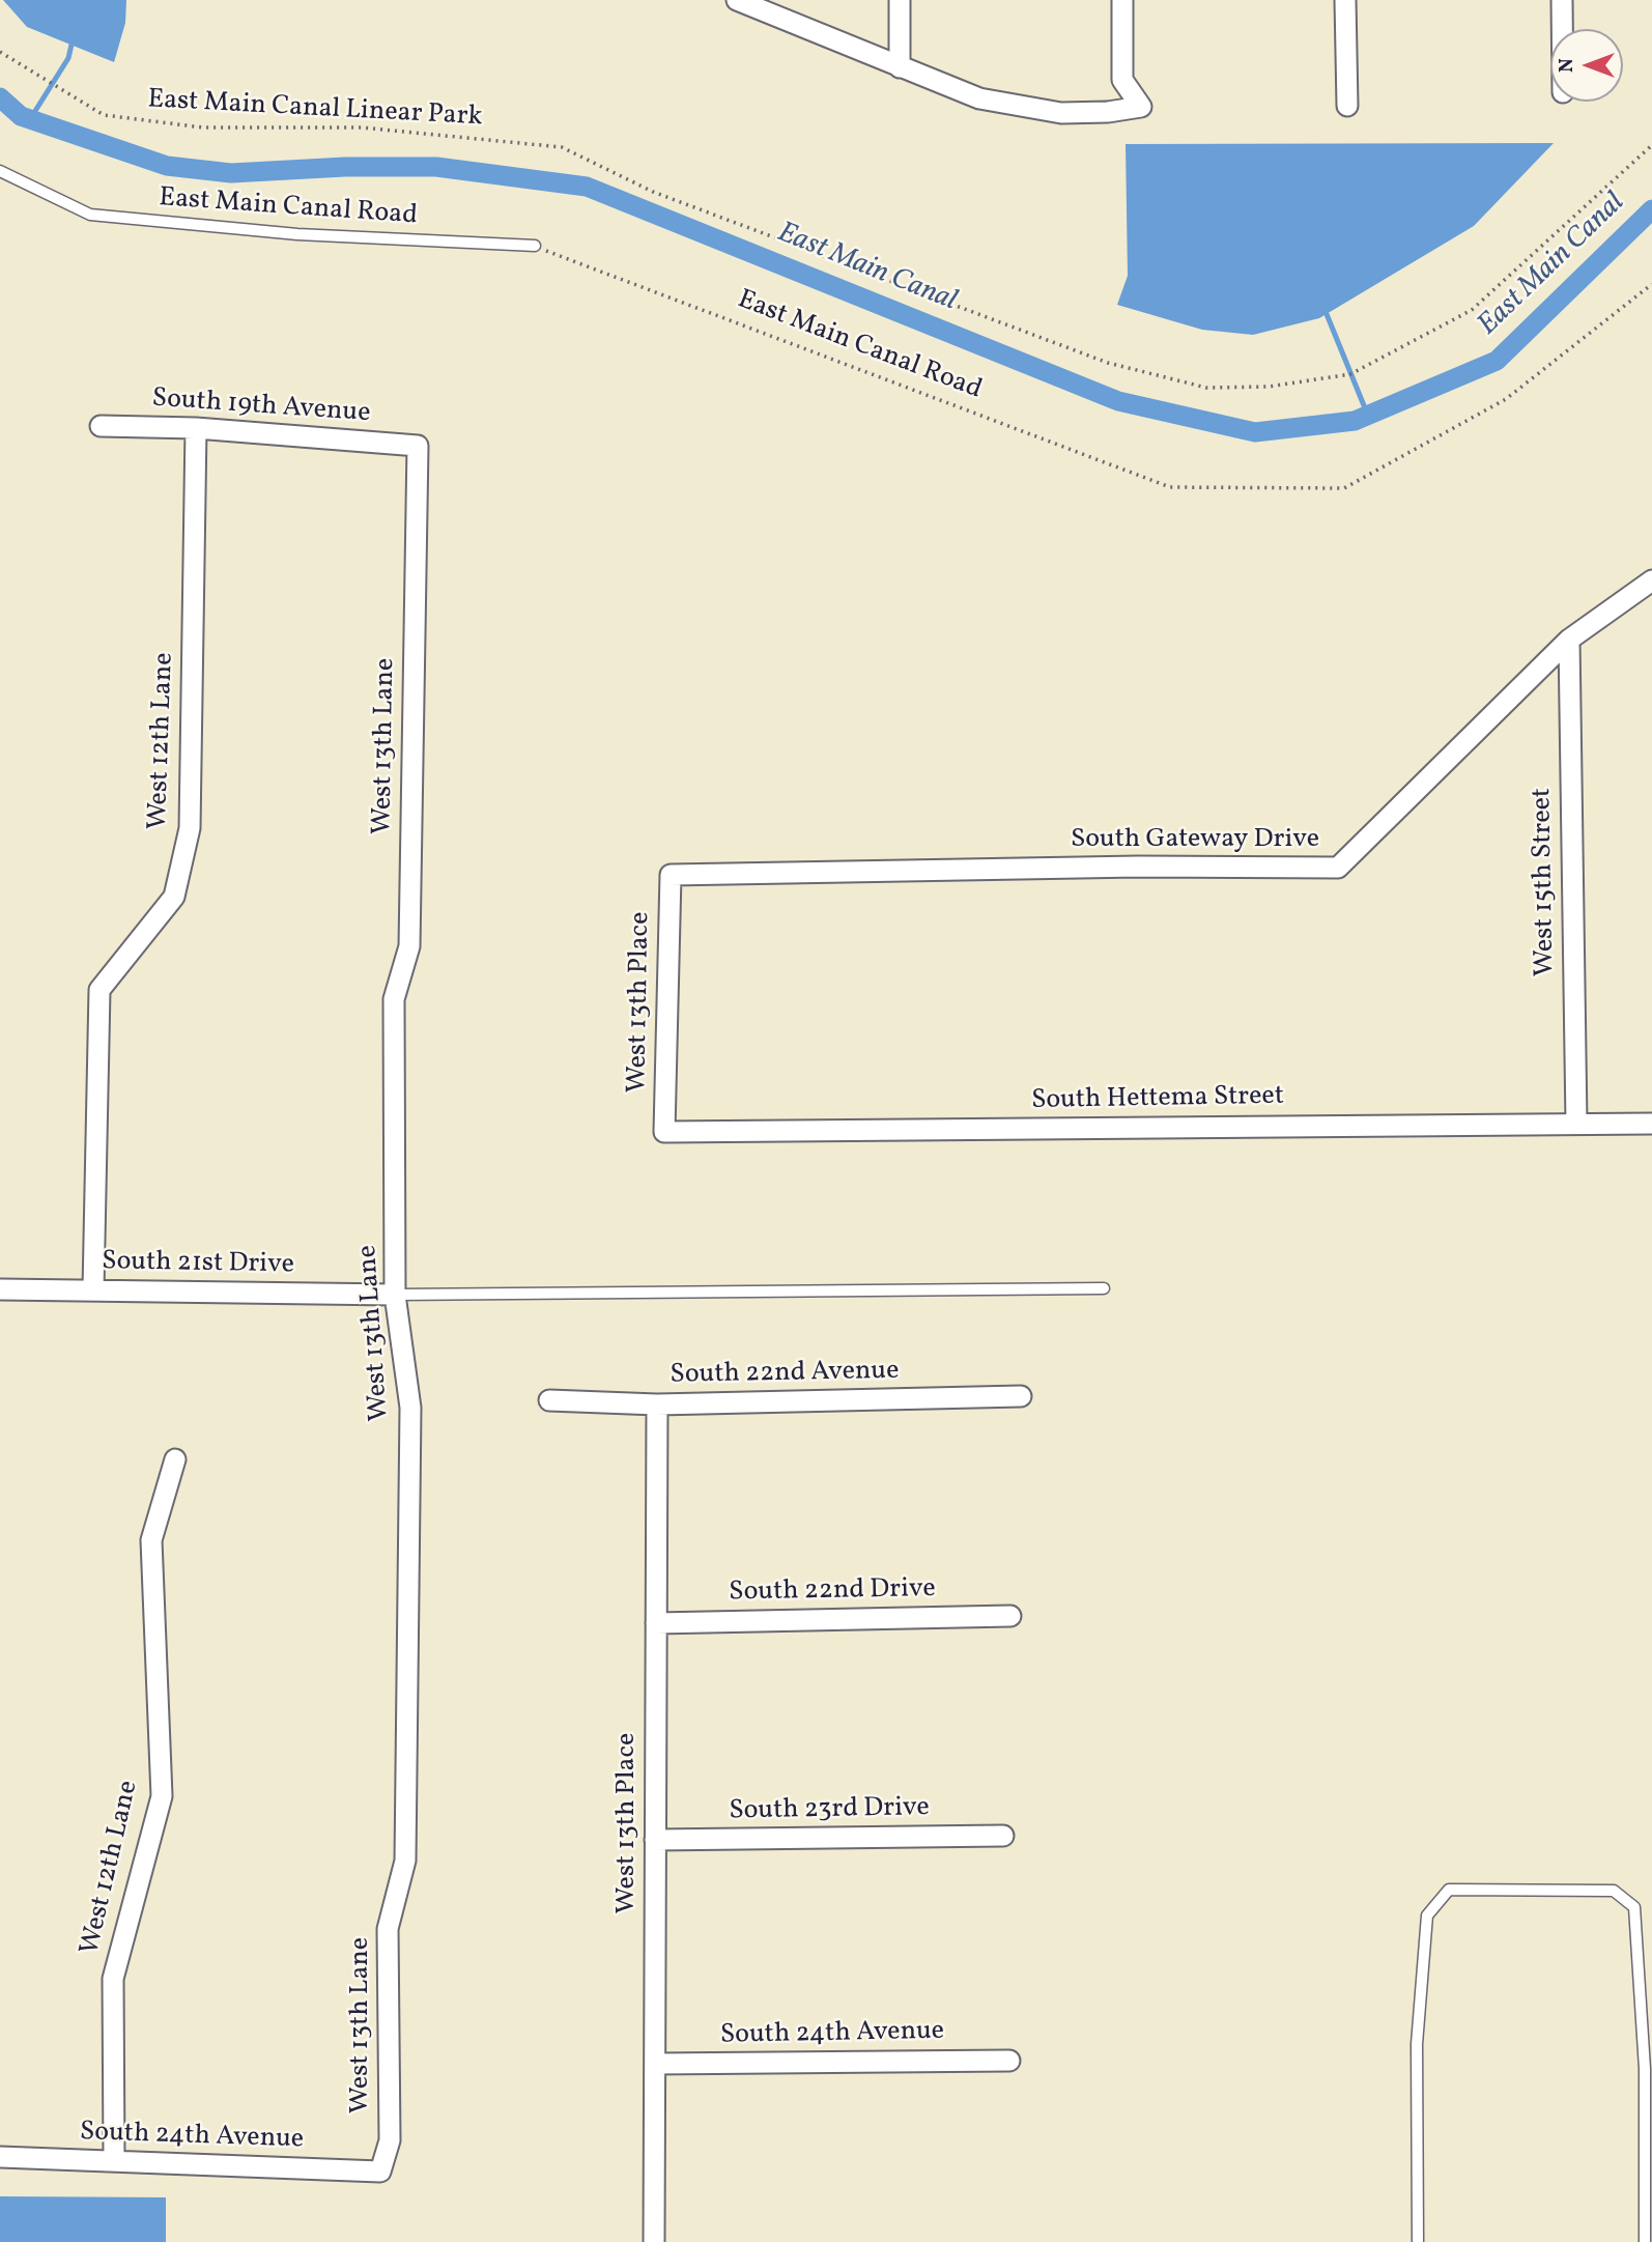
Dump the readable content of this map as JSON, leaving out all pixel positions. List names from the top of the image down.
{
  "streets": {
    "street": [
      "South 19th Avenue",
      "West 12th Lane",
      "West 13th Lane",
      "South Gateway Drive",
      "West 15th Street",
      "West 13th Place",
      "South Hettema Street",
      "South 21st Drive",
      "South 22nd Avenue",
      "South 22nd Drive",
      "South 23rd Drive",
      "South 24th Avenue"
    ],
    "lane": ["East Main Canal Road"],
    "path": ["East Main Canal Linear Park"]
  },
  "crossings": [
    ["South 19th Avenue", "West 12th Lane"],
    ["South 19th Avenue", "West 13th Lane"],
    ["West 12th Lane", "South 21st Drive"],
    ["West 12th Lane", "South 24th Avenue"],
    ["West 13th Lane", "South 21st Drive"],
    ["West 13th Lane", "South 24th Avenue"],
    ["South Gateway Drive", "West 15th Street"],
    ["South Gateway Drive", "West 13th Place"],
    ["West 15th Street", "South Hettema Street"],
    ["West 13th Place", "South Hettema Street"],
    ["West 13th Place", "South 22nd Avenue"],
    ["West 13th Place", "South 22nd Drive"],
    ["West 13th Place", "South 23rd Drive"],
    ["West 13th Place", "South 24th Avenue"]
  ],
  "water": ["East Main Canal"],
  "north": "left"
}
